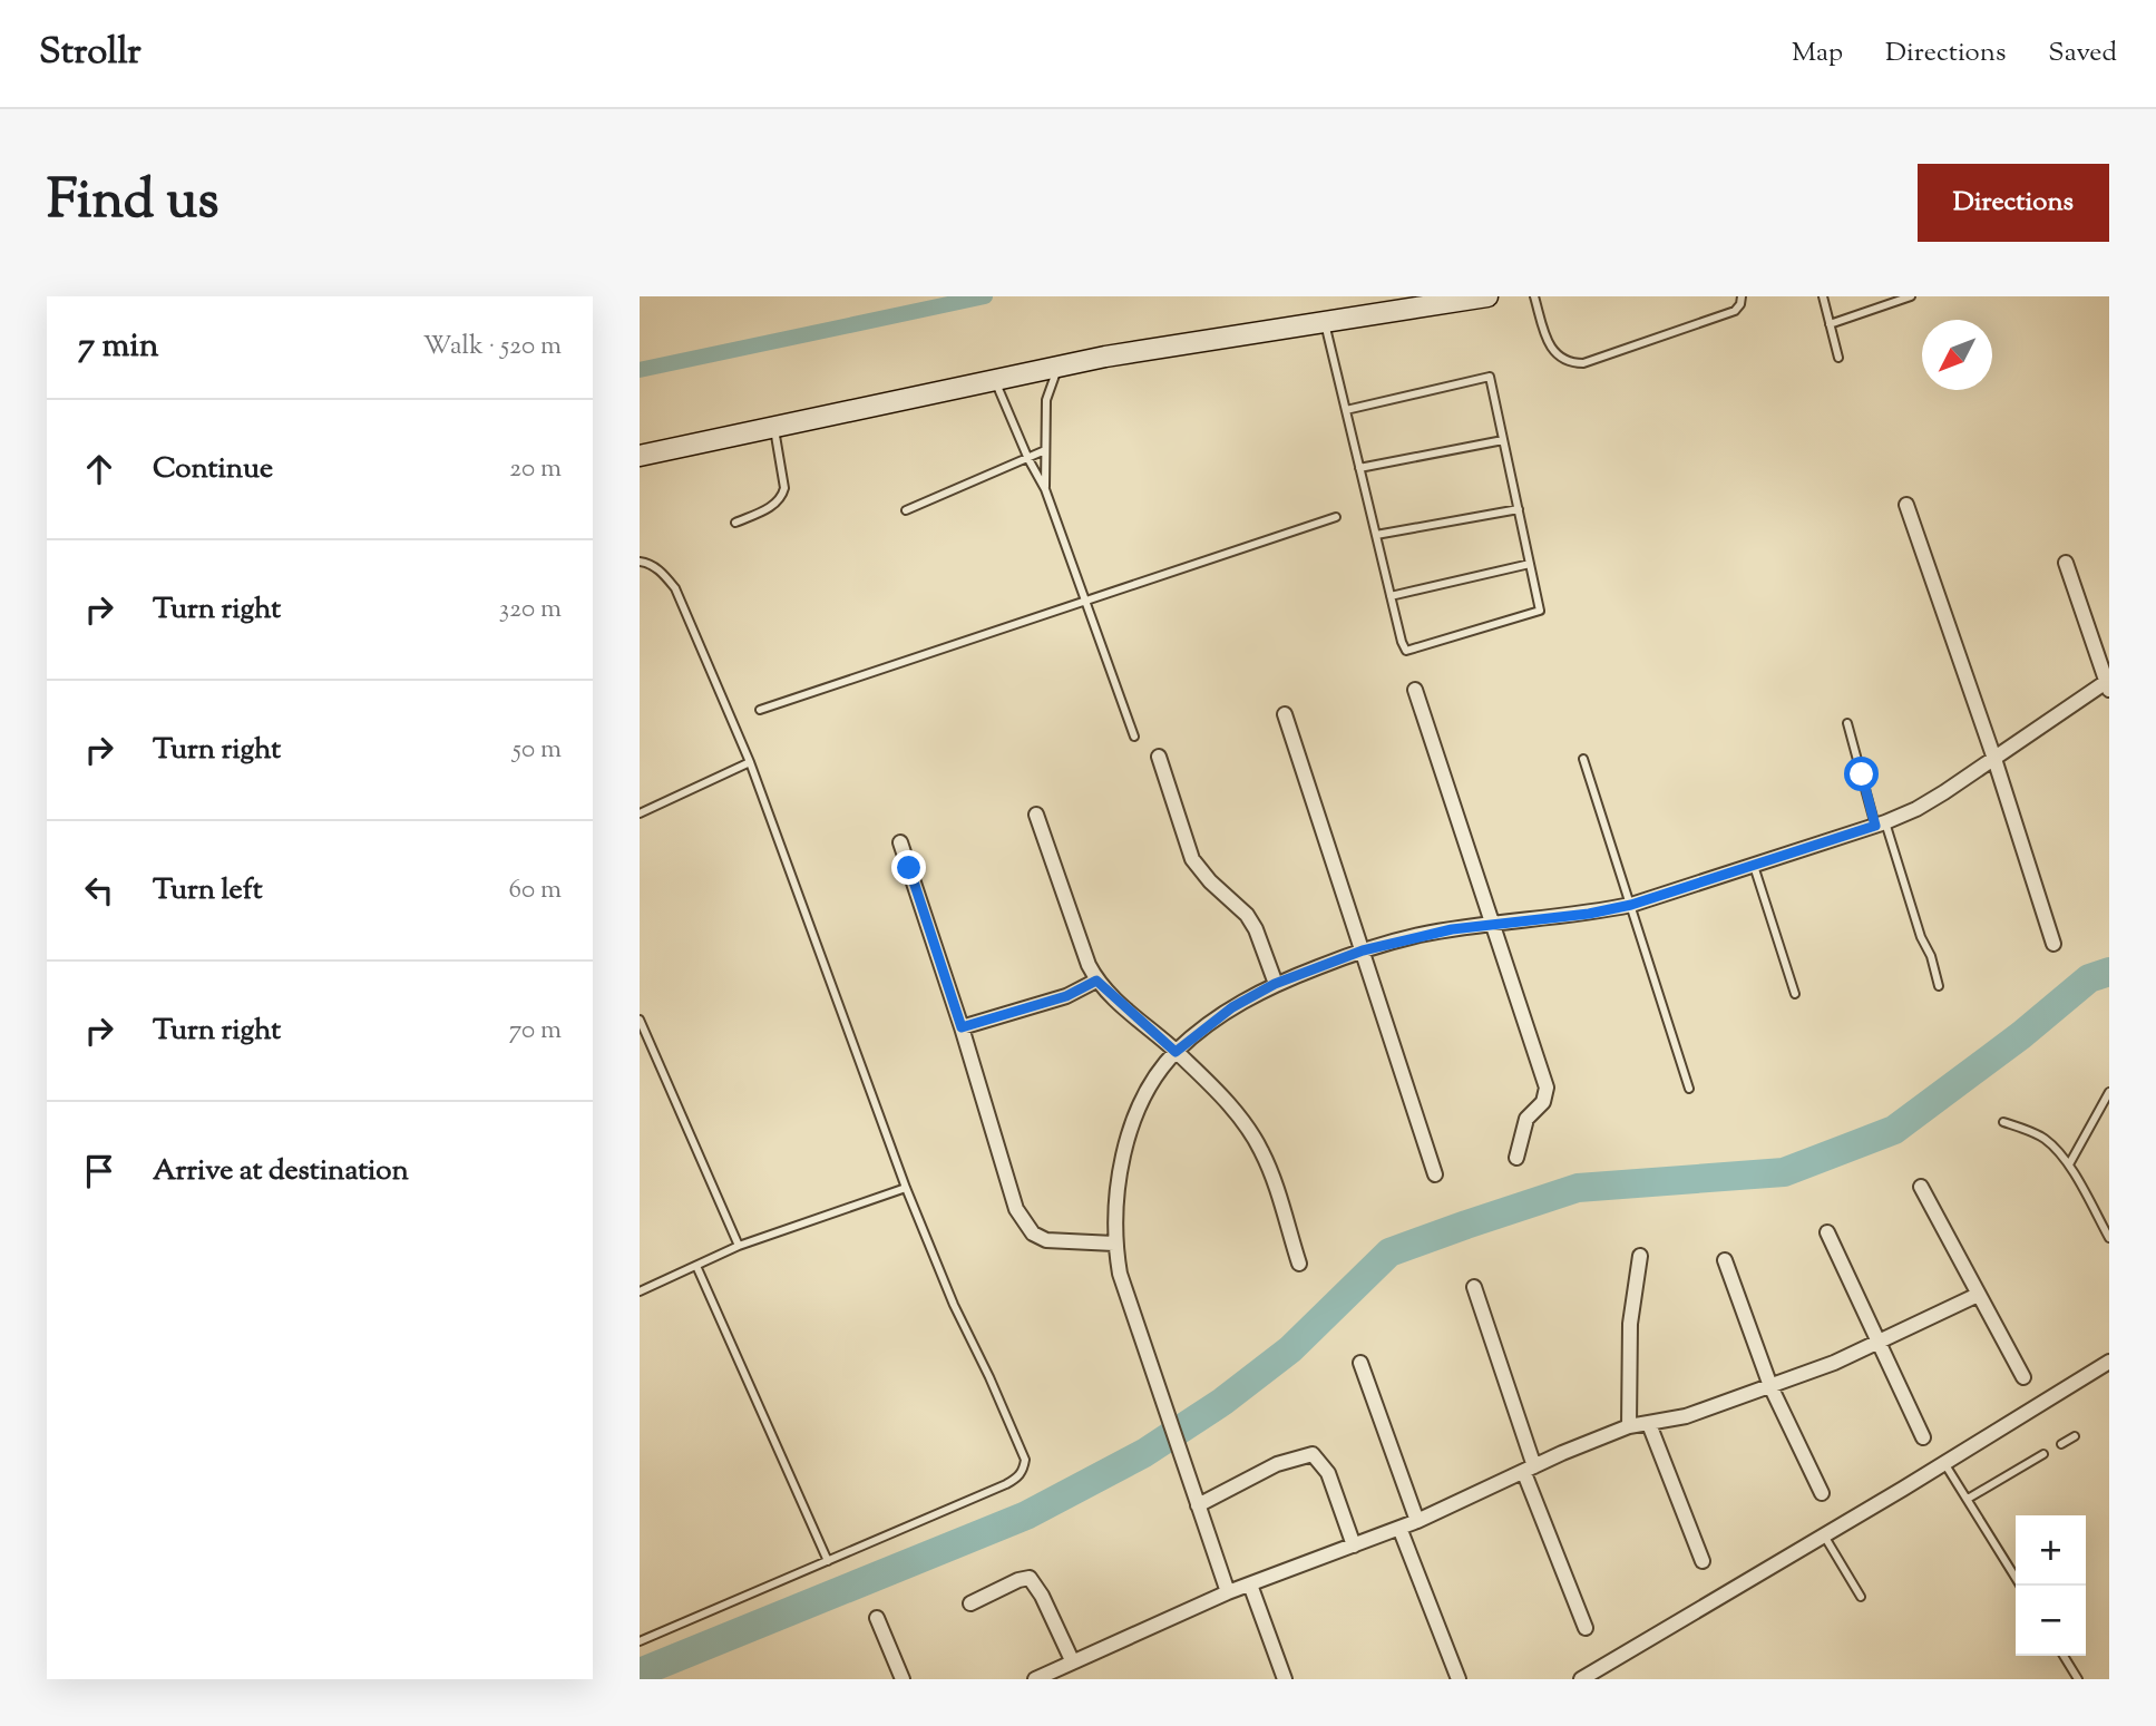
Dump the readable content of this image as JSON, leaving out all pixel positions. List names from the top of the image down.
{
  "north": "bottom left",
  "page": {
    "header": "Strollr",
    "nav": ["Map", "Directions", "Saved"],
    "title": "Find us",
    "buttons": "Directions",
    "heading": ["7 min", "Walk · 520 m"],
    "list": [
      ["Continue", "20 m"],
      ["Turn right", "320 m"],
      ["Turn right", "50 m"],
      ["Turn left", "60 m"],
      ["Turn right", "70 m"],
      "Arrive at destination"
    ],
    "map_buttons": ["+", "−"]
  }
}
